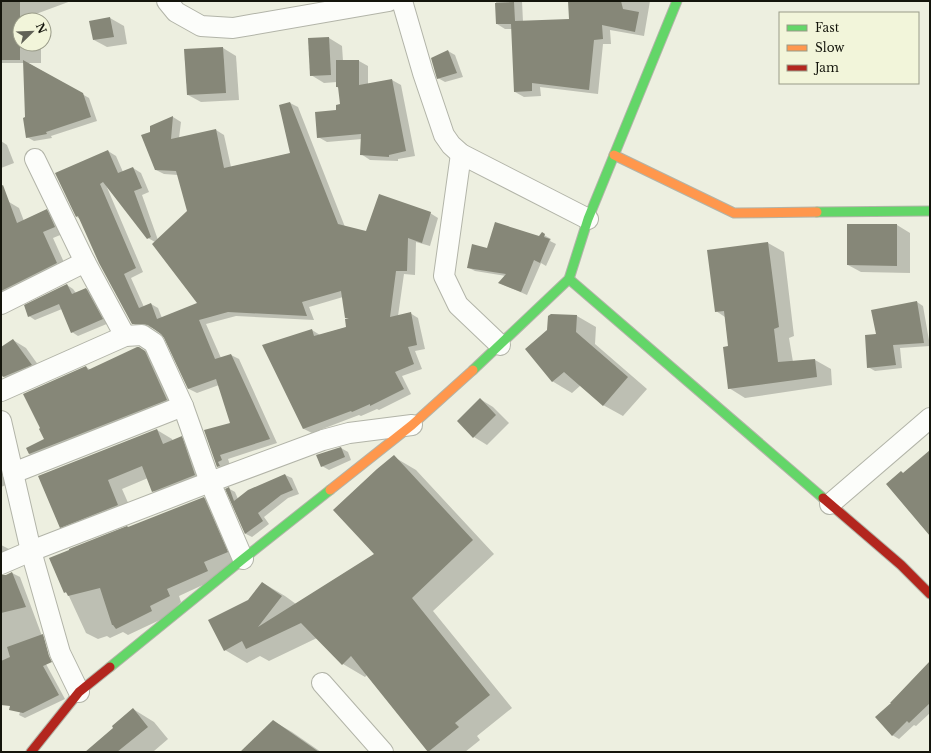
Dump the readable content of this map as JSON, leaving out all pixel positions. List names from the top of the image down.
{
  "legend": ["Fast", "Slow", "Jam"],
  "north": "top right"
}
